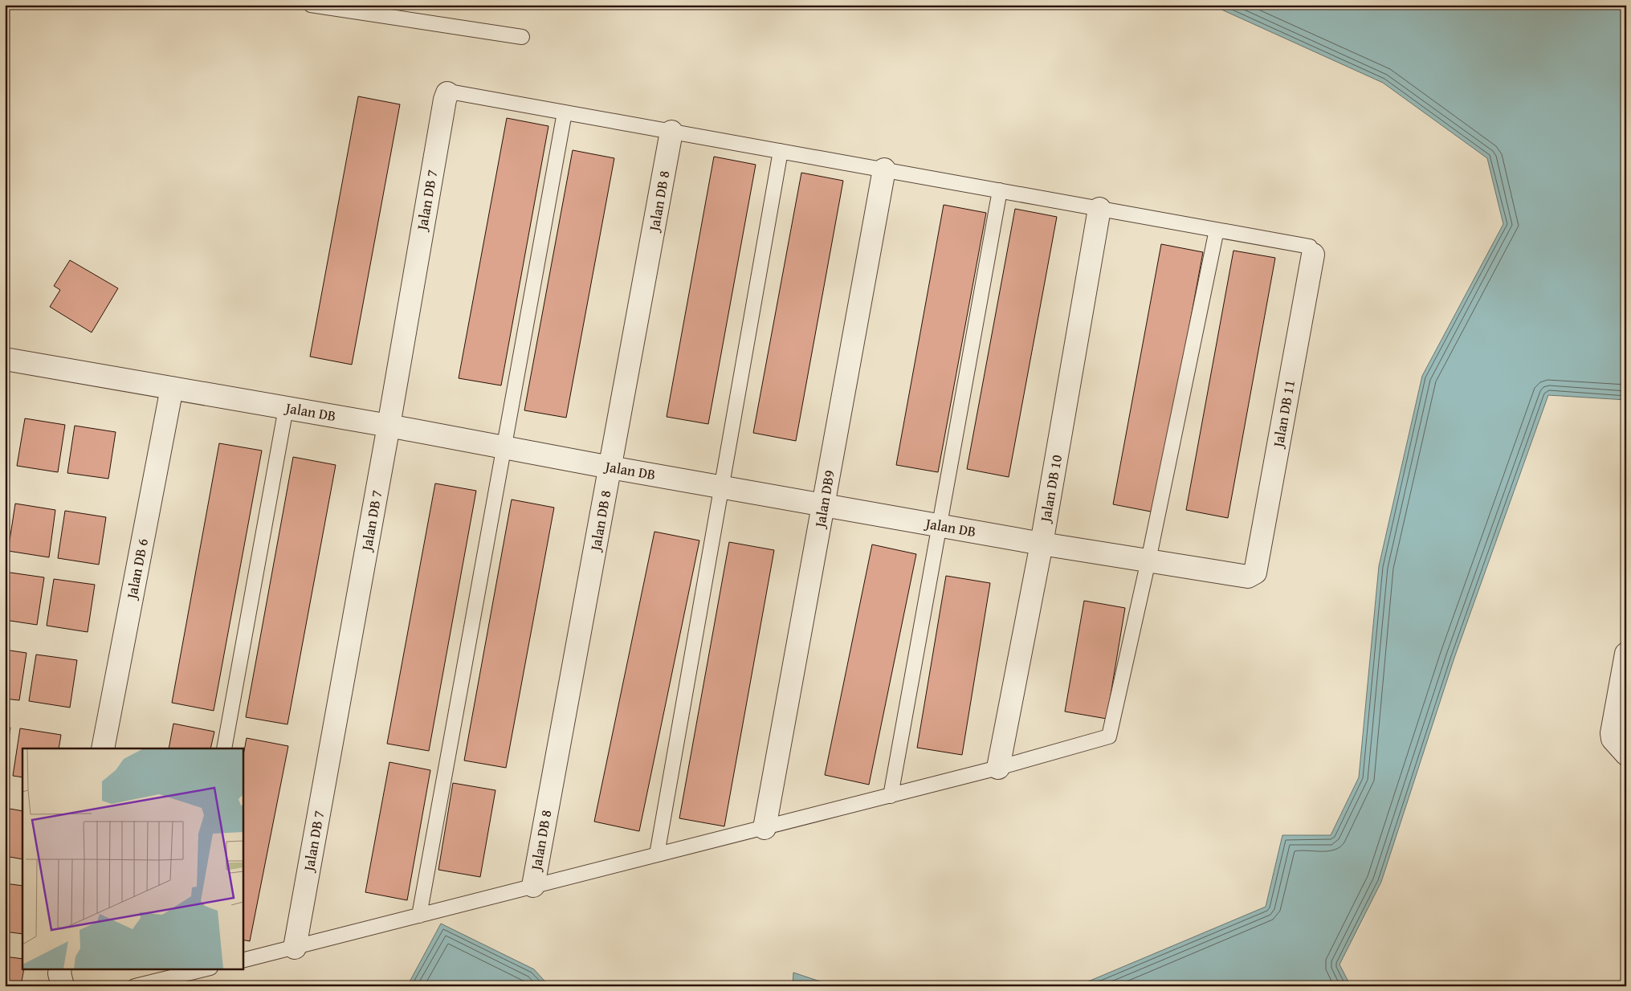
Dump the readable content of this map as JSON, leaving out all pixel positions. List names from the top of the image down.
{
  "streets": {
    "street": [
      "Jalan DB 7",
      "Jalan DB 8",
      "Jalan DB",
      "Jalan DB 11",
      "Jalan DB 10",
      "Jalan DB9",
      "Jalan DB 6"
    ]
  },
  "crossings": [
    ["Jalan DB 7", "Jalan DB"],
    ["Jalan DB 8", "Jalan DB"],
    ["Jalan DB", "Jalan DB 11"],
    ["Jalan DB", "Jalan DB 10"],
    ["Jalan DB", "Jalan DB9"],
    ["Jalan DB", "Jalan DB 6"]
  ]
}
